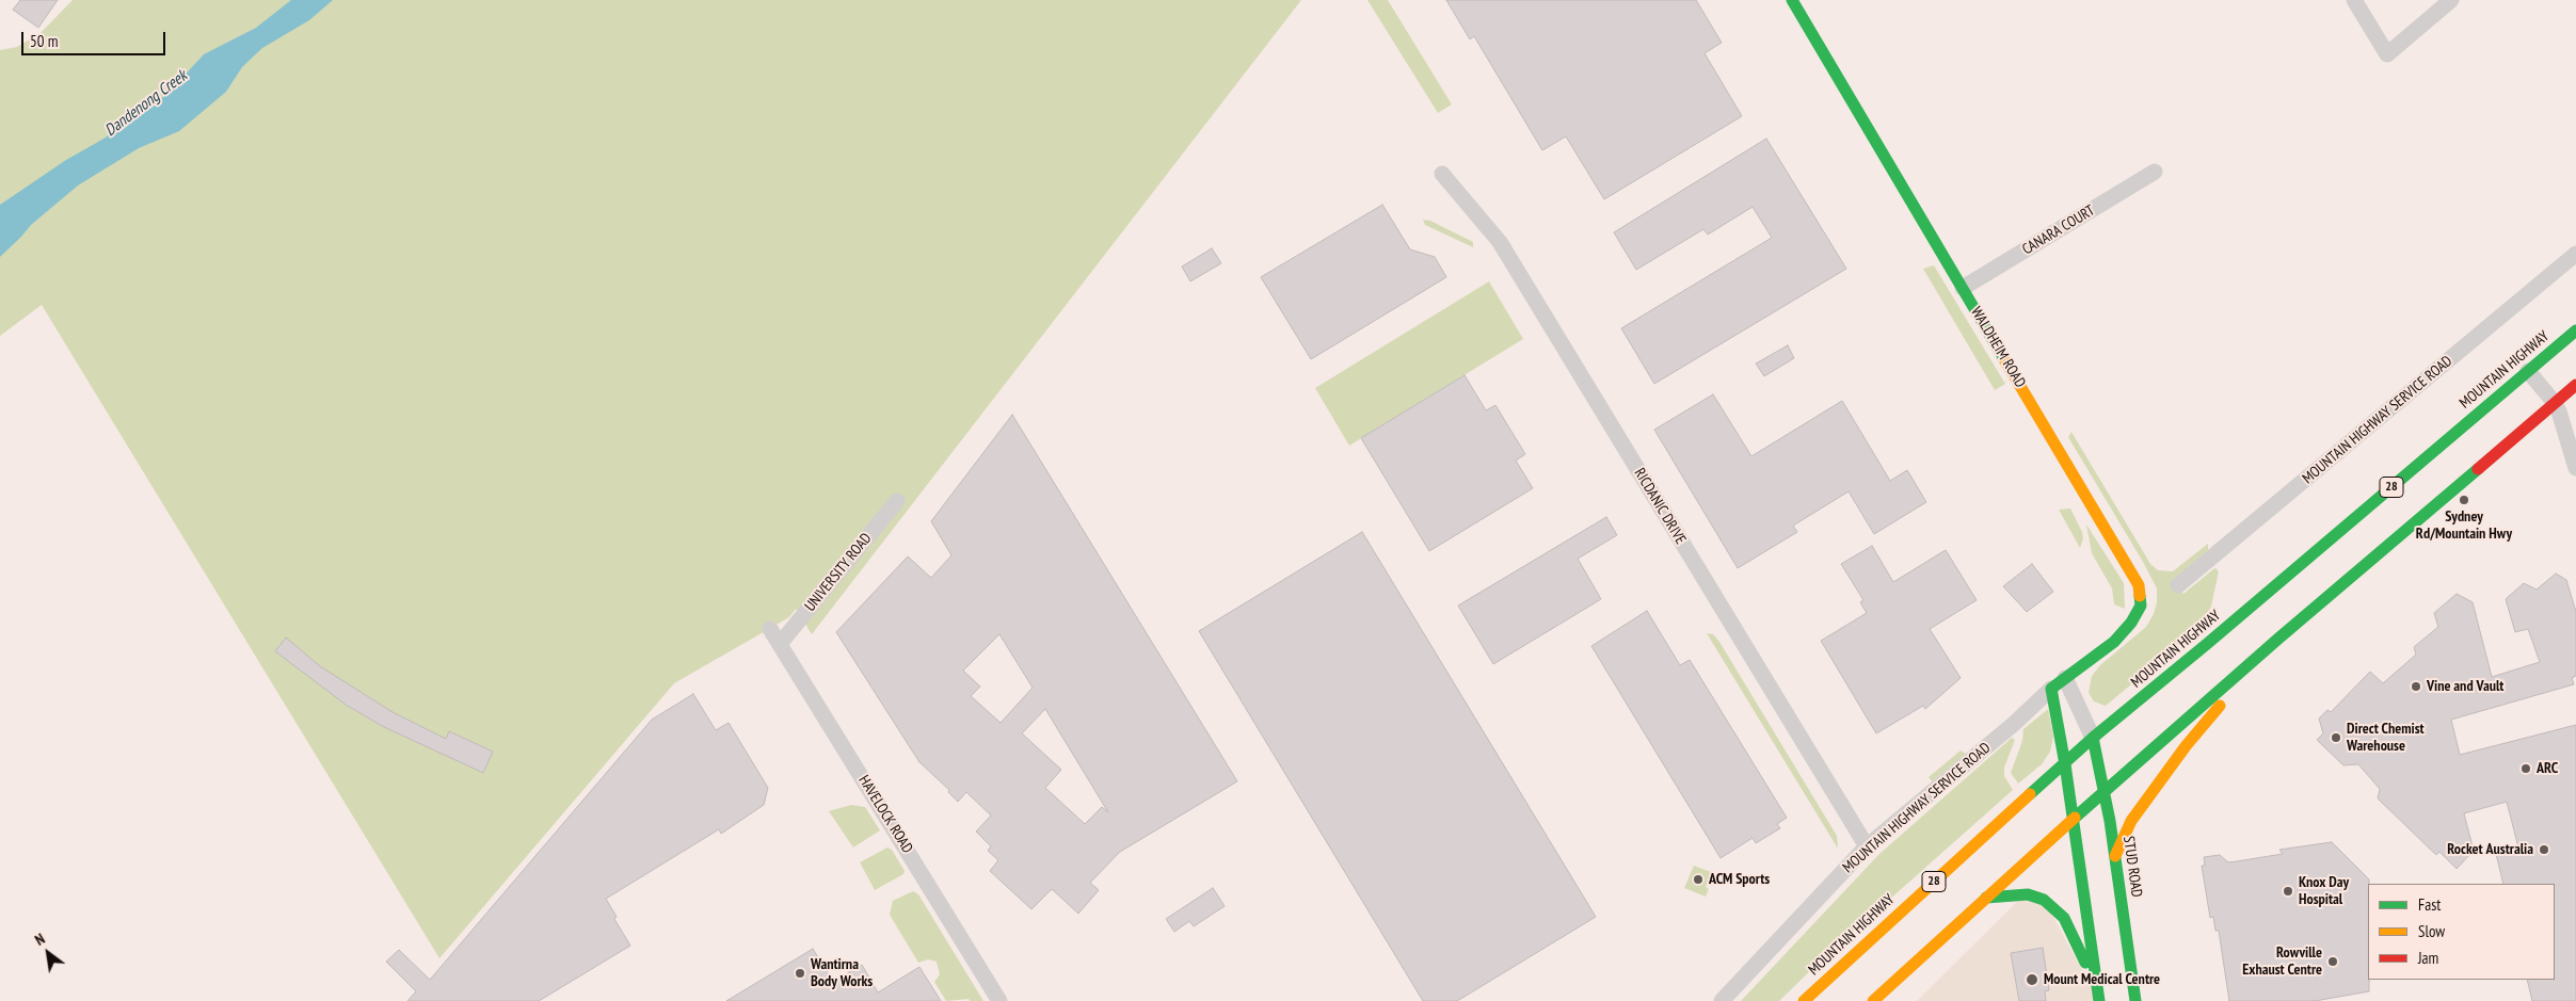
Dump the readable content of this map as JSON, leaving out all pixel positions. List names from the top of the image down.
{
  "streets": {
    "main road": [
      "WALDHEIM ROAD",
      "MOUNTAIN HIGHWAY",
      "28",
      "STUD ROAD"
    ],
    "street": [
      "CANARA COURT",
      "MOUNTAIN HIGHWAY SERVICE ROAD",
      "RICDANIC DRIVE",
      "UNIVERSITY ROAD",
      "HAVELOCK ROAD"
    ]
  },
  "crossings": [
    ["CANARA COURT", "WALDHEIM ROAD"],
    ["WALDHEIM ROAD", "MOUNTAIN HIGHWAY SERVICE ROAD"],
    ["MOUNTAIN HIGHWAY", "STUD ROAD"],
    ["MOUNTAIN HIGHWAY SERVICE ROAD", "RICDANIC DRIVE"],
    ["UNIVERSITY ROAD", "HAVELOCK ROAD"]
  ],
  "water": ["Dandenong Creek"],
  "places": [
    "Sydney Rd/Mountain Hwy",
    "Vine and Vault",
    "Direct Chemist Warehouse",
    "ARC",
    "Rocket Australia",
    "ACM Sports",
    "Knox Day Hospital",
    "Rowville Exhaust Centre",
    "Wantirna Body Works",
    "Mount Medical Centre"
  ],
  "legend": ["Fast", "Slow", "Jam"],
  "scale_bar": "50 m",
  "north": "top left"
}
